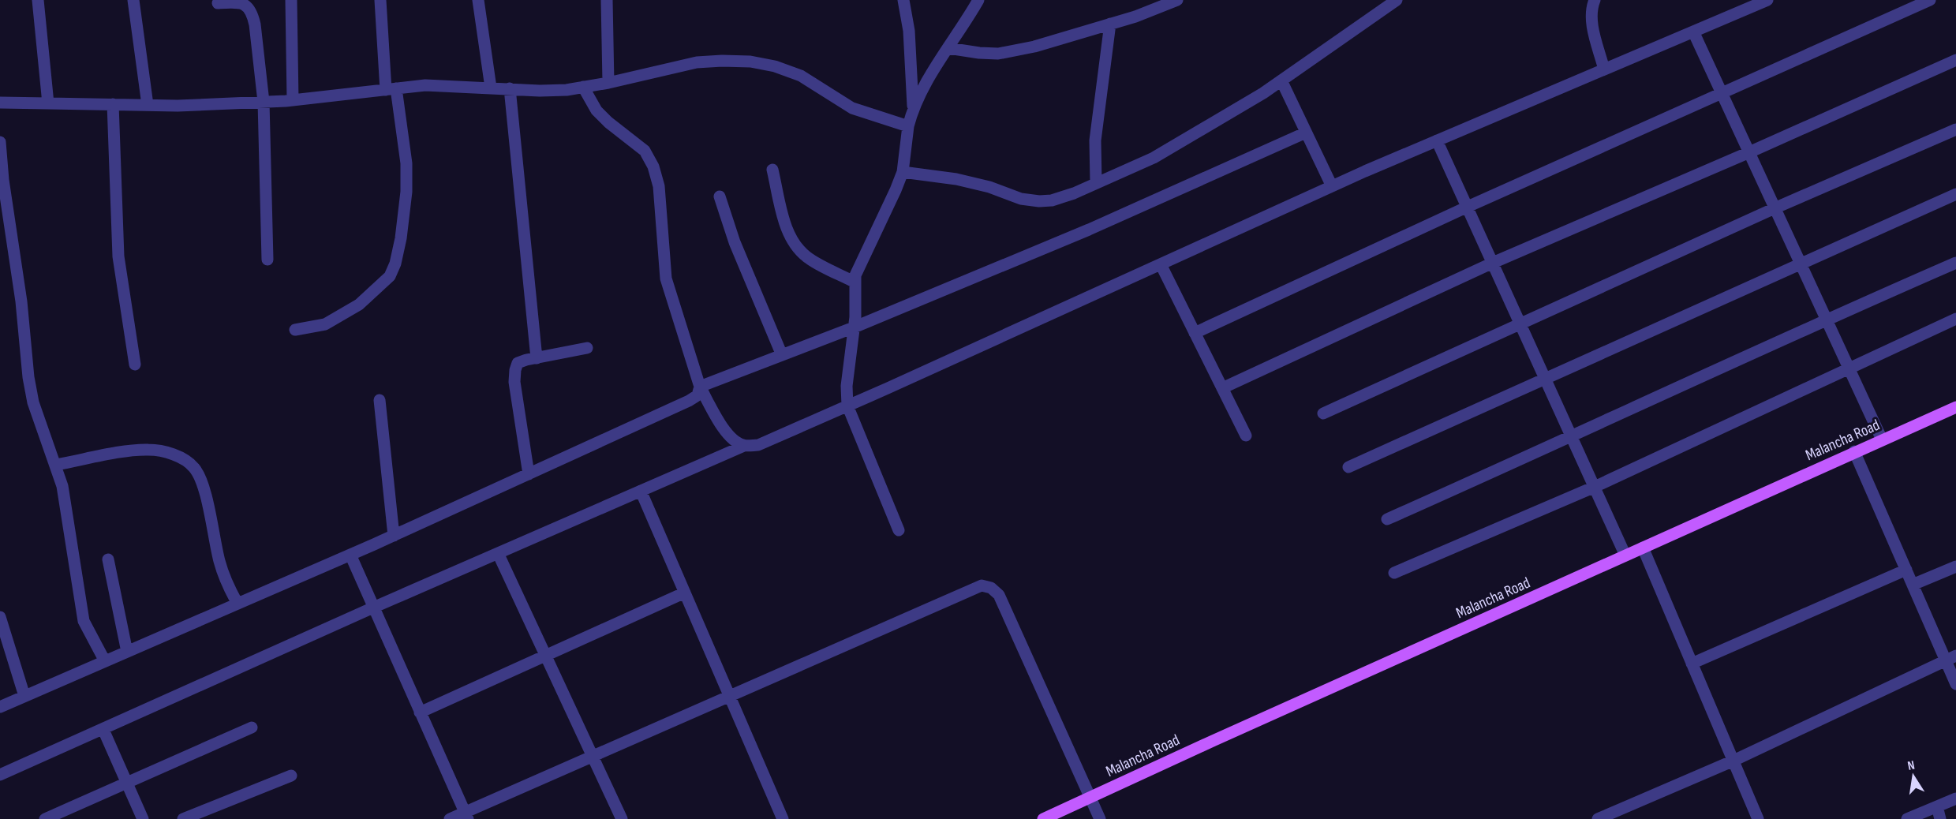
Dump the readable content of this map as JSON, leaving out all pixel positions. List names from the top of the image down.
{
  "streets": {
    "main road": ["Malancha Road"]
  },
  "north": "top"
}
